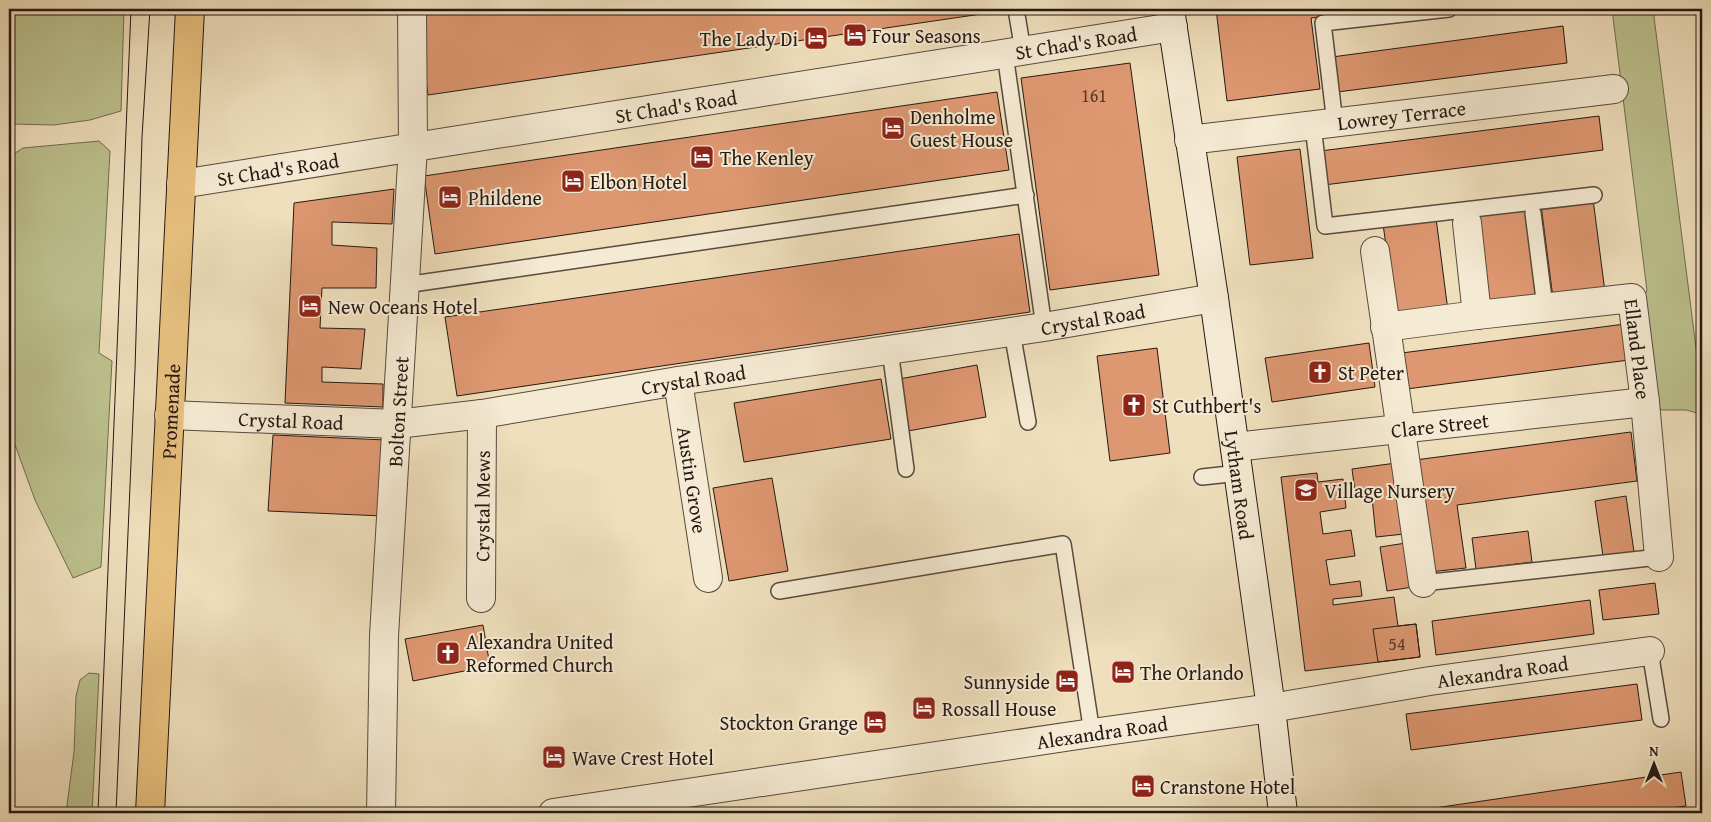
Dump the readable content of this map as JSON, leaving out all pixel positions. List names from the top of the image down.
{
  "streets": {
    "main road": ["Promenade"],
    "street": [
      "St Chad's Road",
      "Lowrey Terrace",
      "Crystal Road",
      "Elland Place",
      "Bolton Street",
      "Clare Street",
      "Austin Grove",
      "Lytham Road",
      "Crystal Mews",
      "Alexandra Road"
    ]
  },
  "crossings": [
    ["St Chad's Road", "Promenade"],
    ["St Chad's Road", "Bolton Street"],
    ["St Chad's Road", "Lytham Road"],
    ["Lowrey Terrace", "Lytham Road"],
    ["Crystal Road", "Promenade"],
    ["Crystal Road", "Bolton Street"],
    ["Crystal Road", "Austin Grove"],
    ["Crystal Road", "Lytham Road"],
    ["Crystal Road", "Crystal Mews"],
    ["Elland Place", "Clare Street"],
    ["Clare Street", "Lytham Road"],
    ["Lytham Road", "Alexandra Road"]
  ],
  "places": {
    "hotel": [
      "Four Seasons",
      "The Lady Di",
      "Denholme Guest House",
      "The Kenley",
      "Elbon Hotel",
      "Phildene",
      "New Oceans Hotel",
      "The Orlando",
      "Sunnyside",
      "Rossall House",
      "Stockton Grange",
      "Wave Crest Hotel",
      "Cranstone Hotel"
    ],
    "church": ["St Peter", "St Cuthbert's", "Alexandra United Reformed Church"],
    "school or university": ["Village Nursery"]
  },
  "house_numbers": ["161", "54"],
  "north": "top"
}
